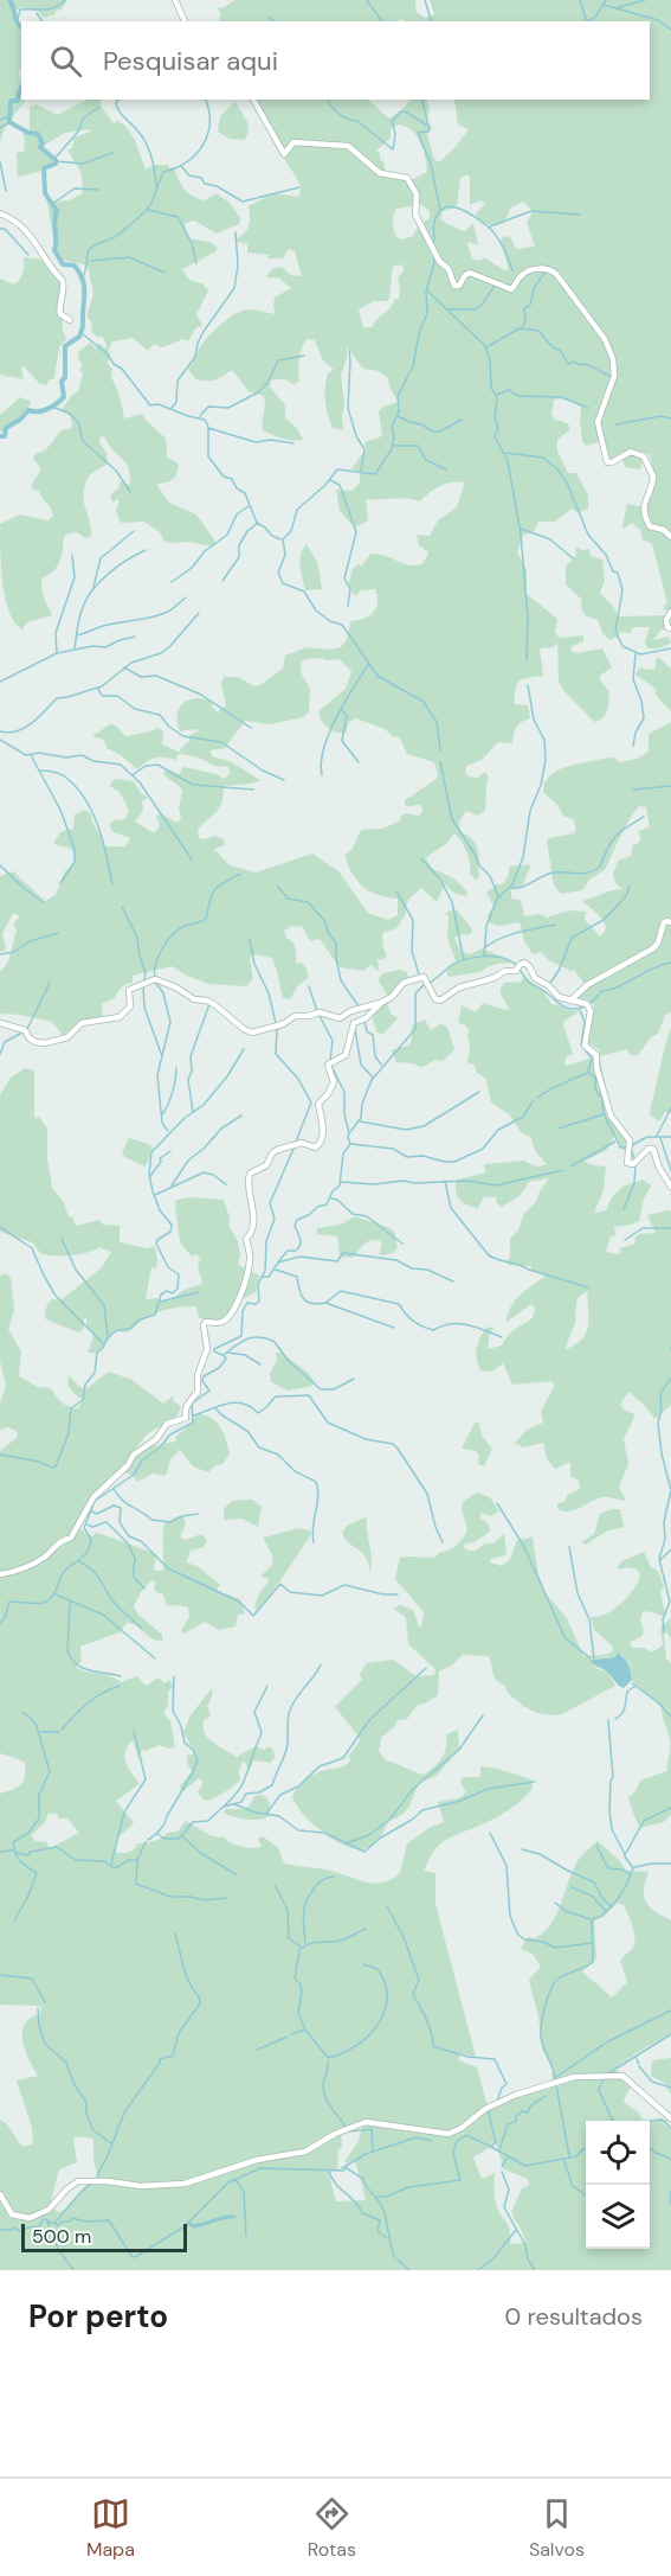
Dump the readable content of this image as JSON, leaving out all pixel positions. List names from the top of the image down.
{
  "scale_bar": "500 m",
  "page": {
    "search": "Pesquisar aqui",
    "scale": "500 m",
    "heading": ["Por perto", "0 resultados"],
    "nav": ["Mapa", "Rotas", "Salvos"]
  }
}
